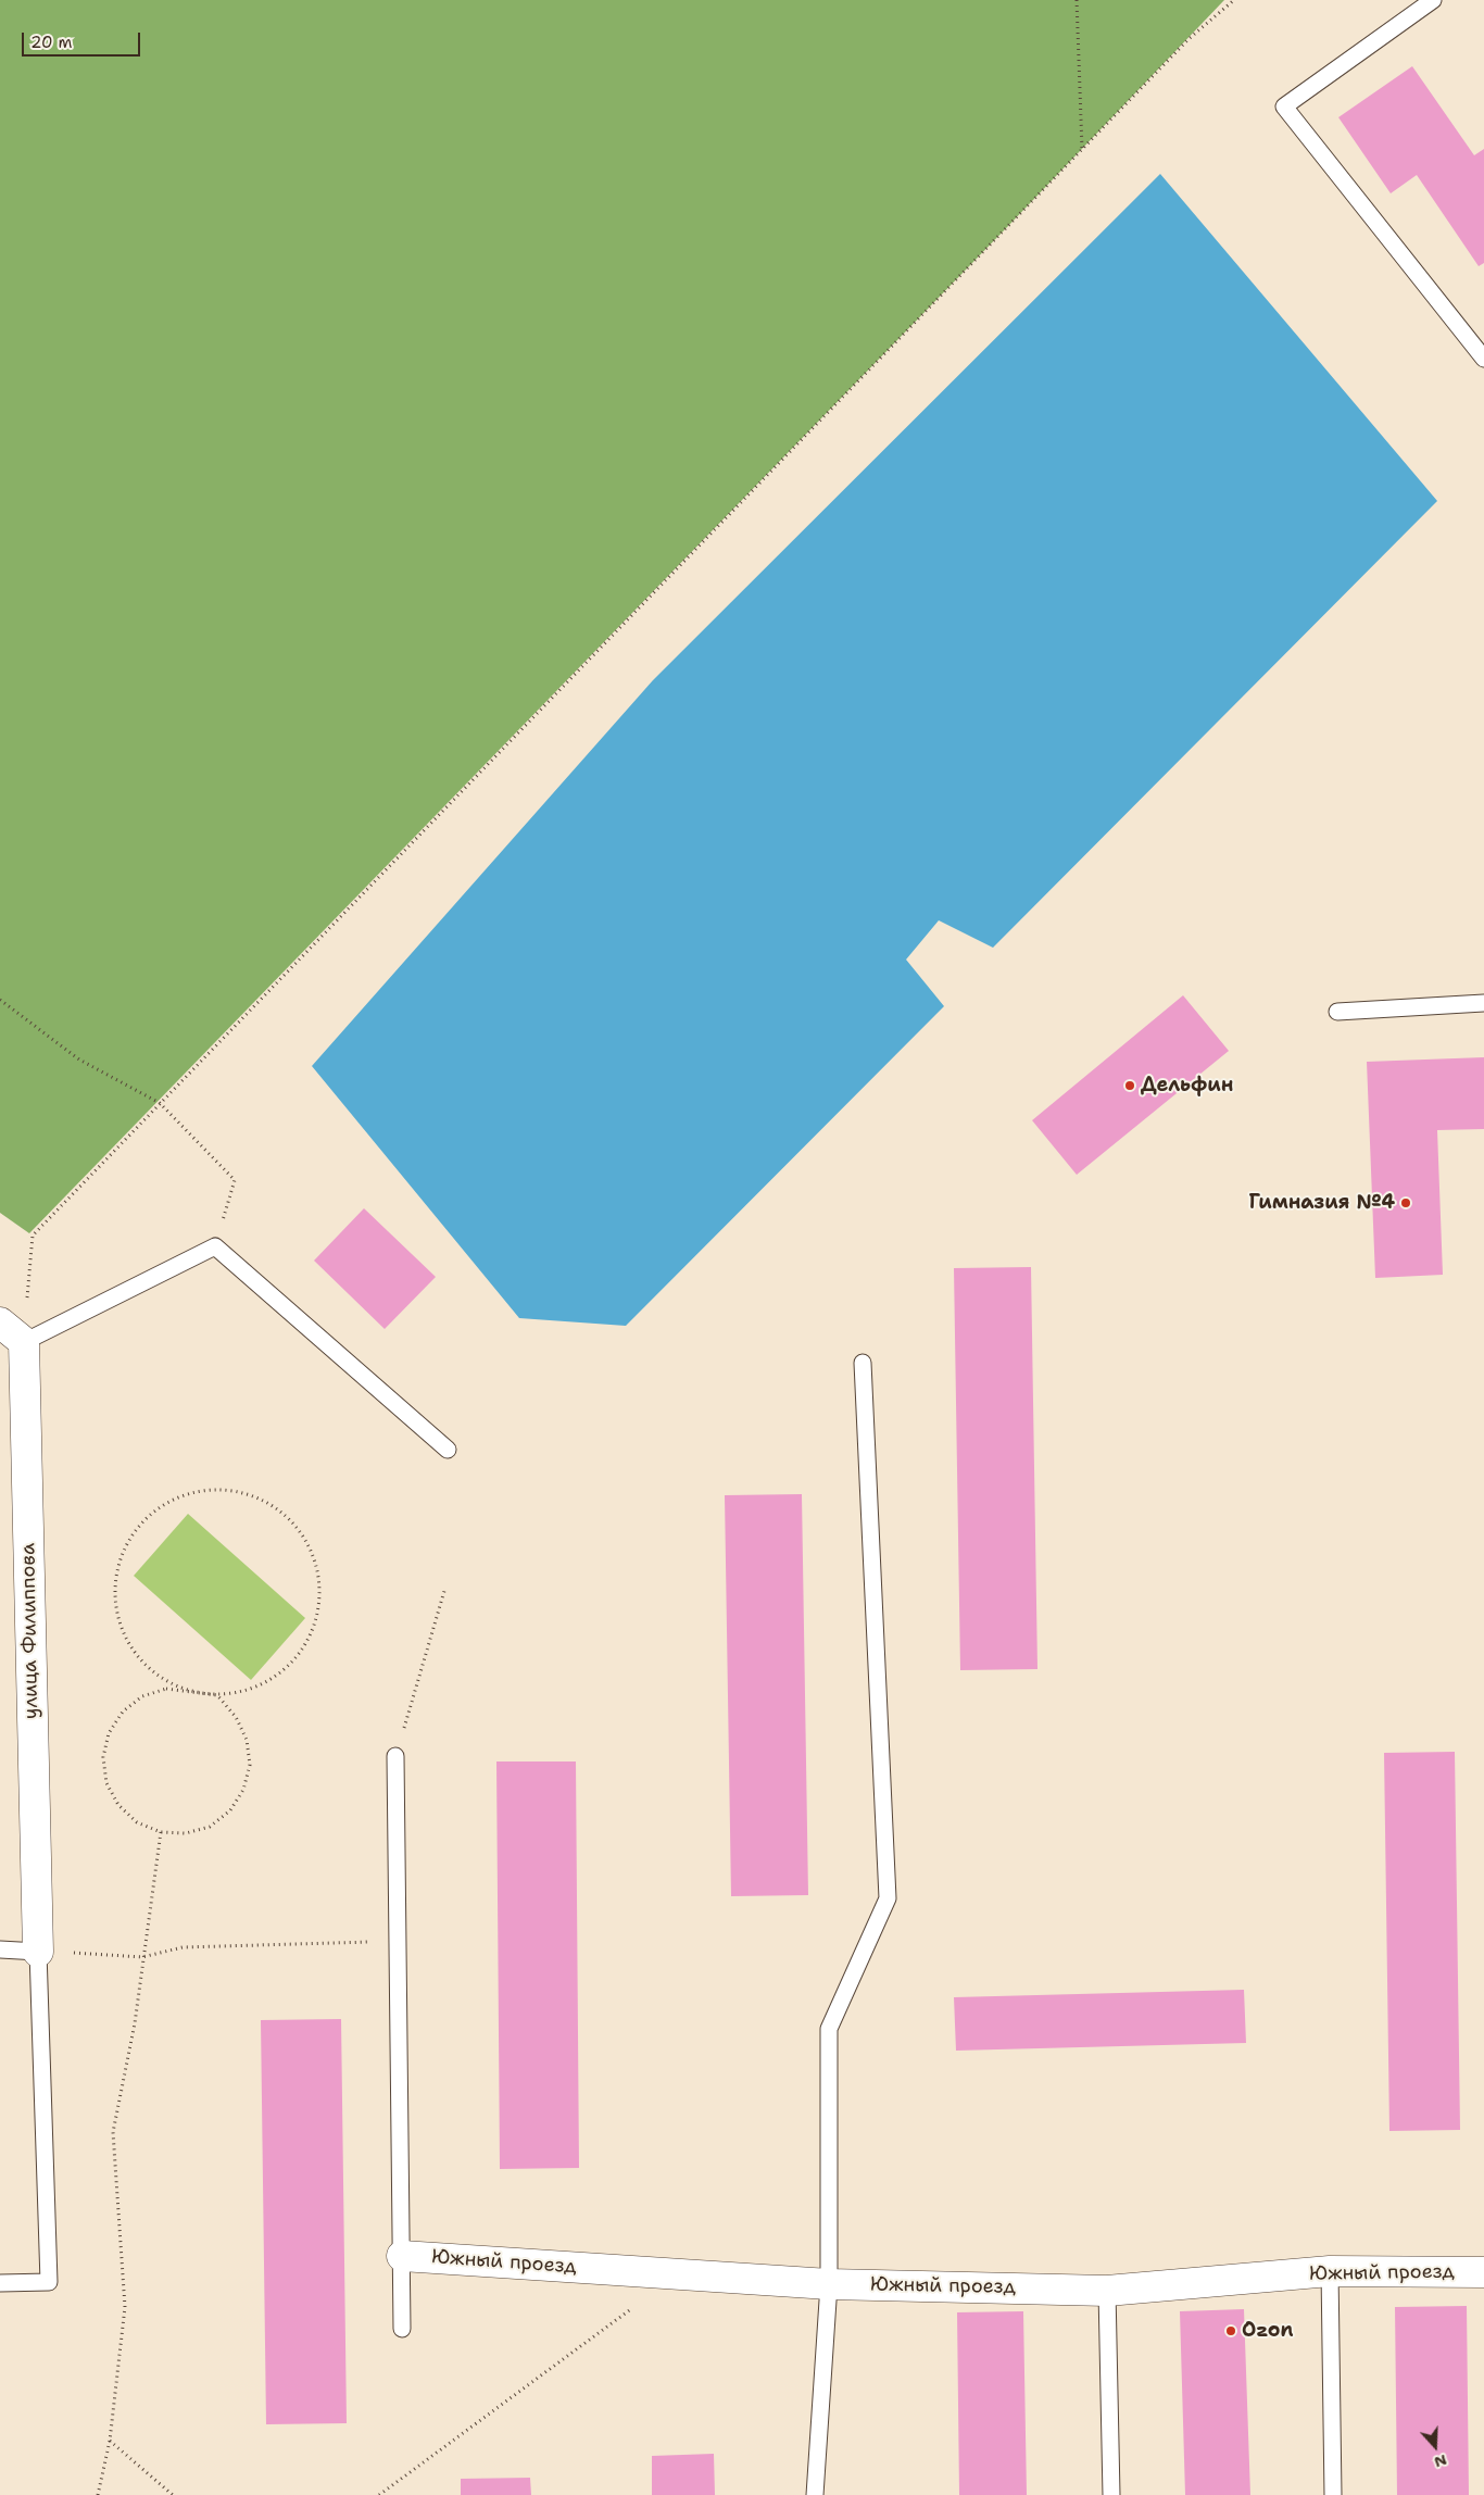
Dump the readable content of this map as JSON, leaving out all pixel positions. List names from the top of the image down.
{
  "streets": {
    "street": ["улица Филиппова", "Южный проезд"]
  },
  "places": ["Дельфин", "Гимназия №4", "Ozon"],
  "scale_bar": "20 m",
  "north": "bottom"
}
